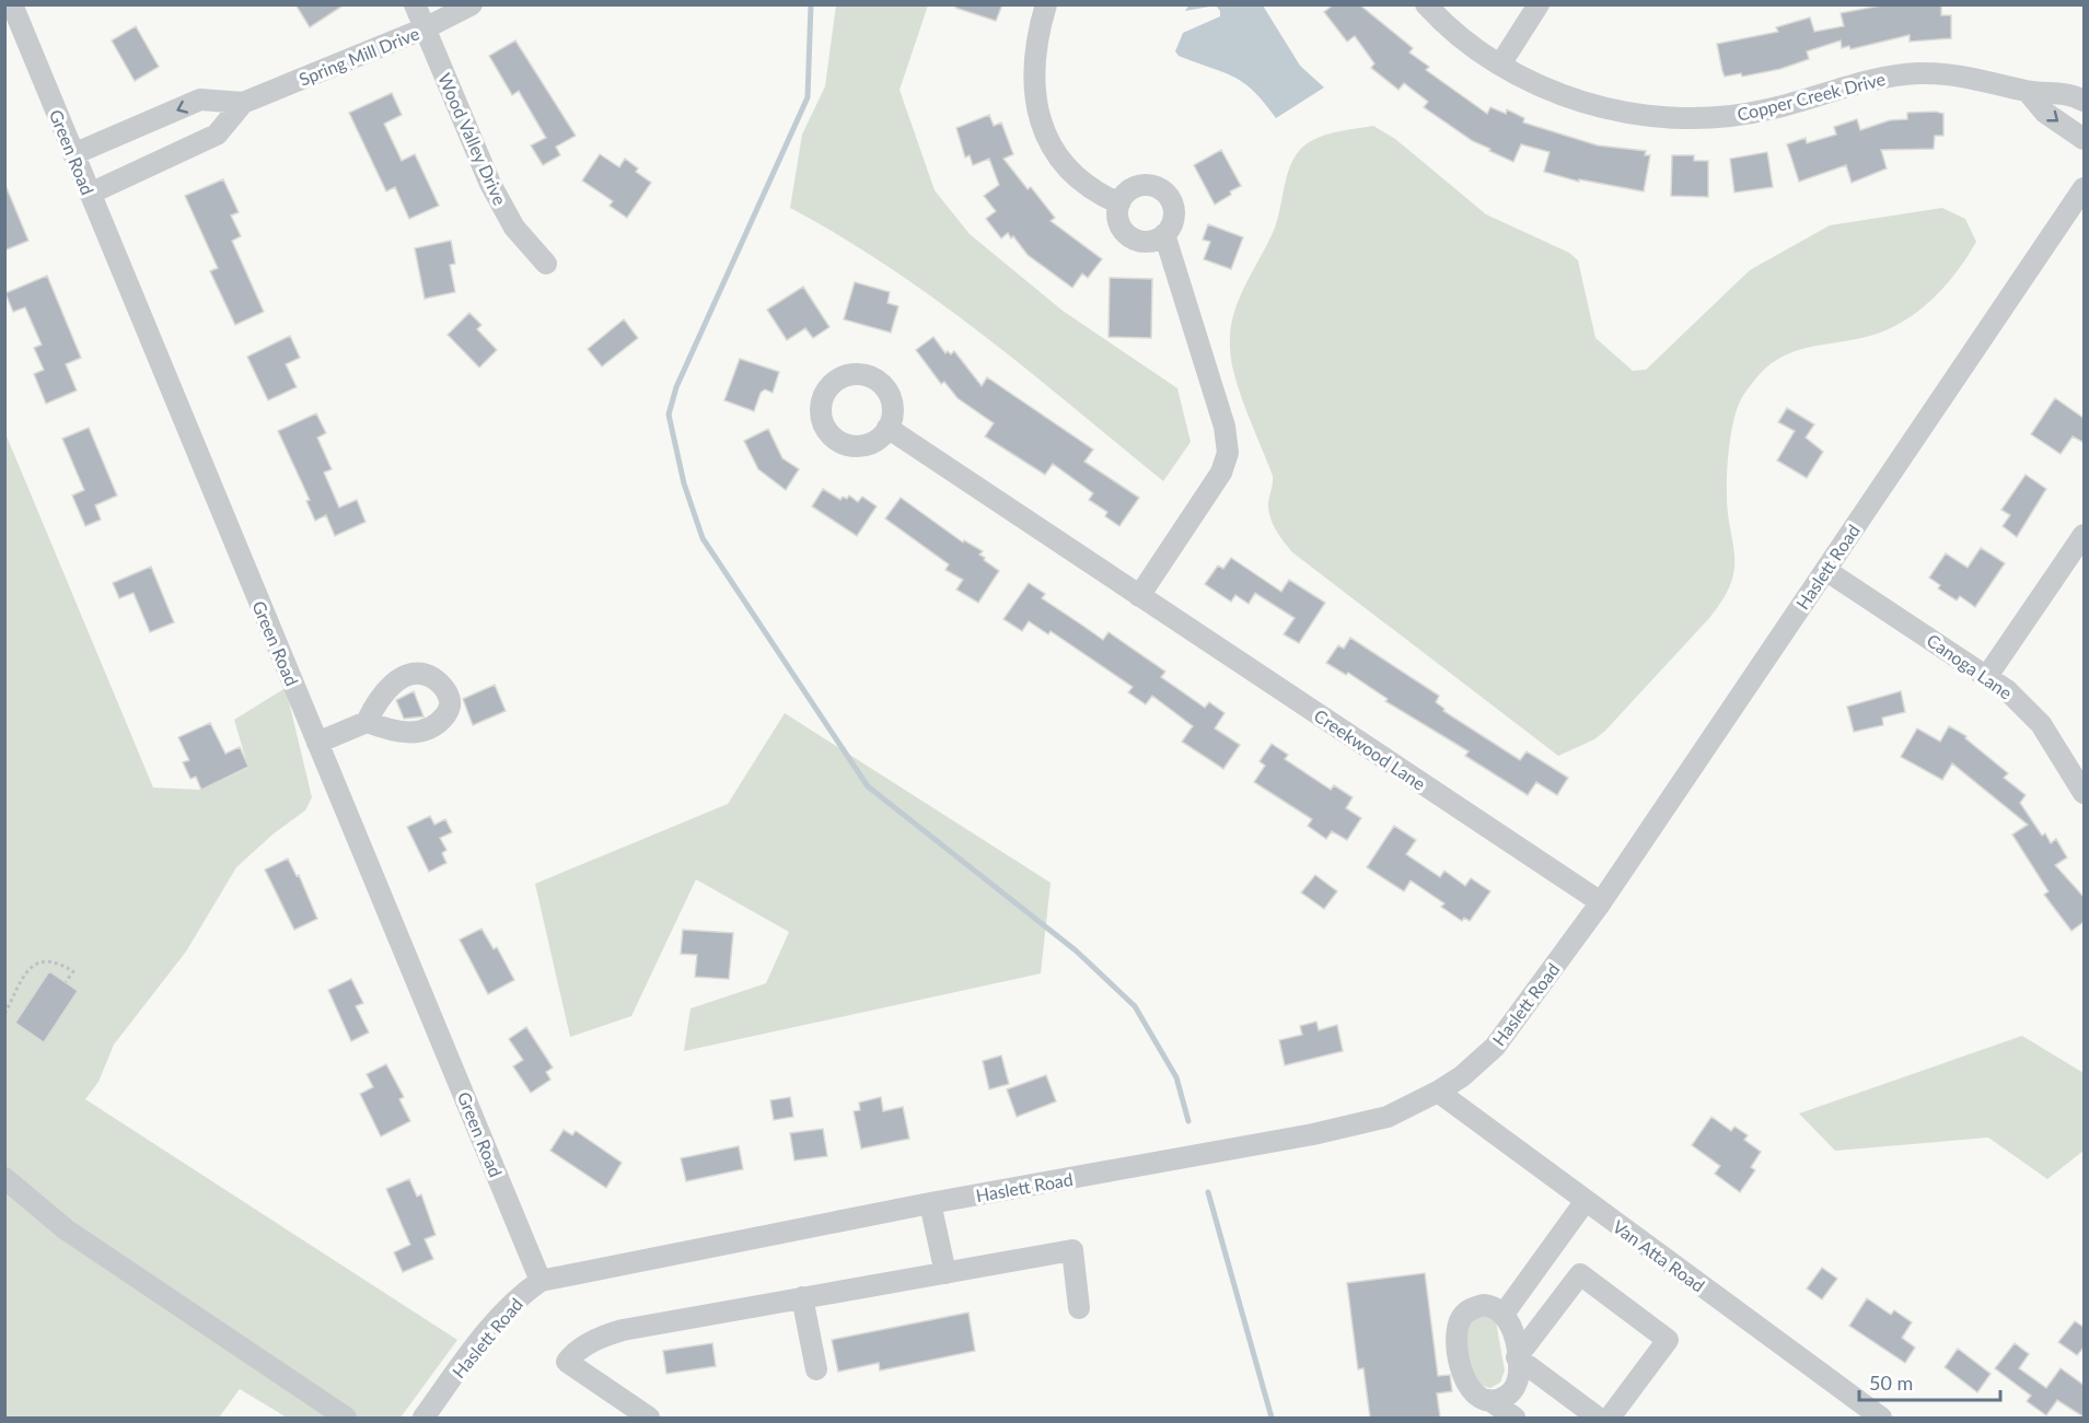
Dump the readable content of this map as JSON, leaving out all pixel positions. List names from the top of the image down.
{
  "streets": {
    "street": [
      "Spring Mill Drive",
      "Copper Creek Drive",
      "Wood Valley Drive",
      "Green Road",
      "Haslett Road",
      "Canoga Lane",
      "Creekwood Lane",
      "Van Atta Road"
    ]
  },
  "crossings": [
    ["Spring Mill Drive", "Wood Valley Drive"],
    ["Spring Mill Drive", "Green Road"],
    ["Green Road", "Haslett Road"],
    ["Haslett Road", "Canoga Lane"],
    ["Haslett Road", "Creekwood Lane"],
    ["Haslett Road", "Van Atta Road"]
  ],
  "scale_bar": "50 m"
}
